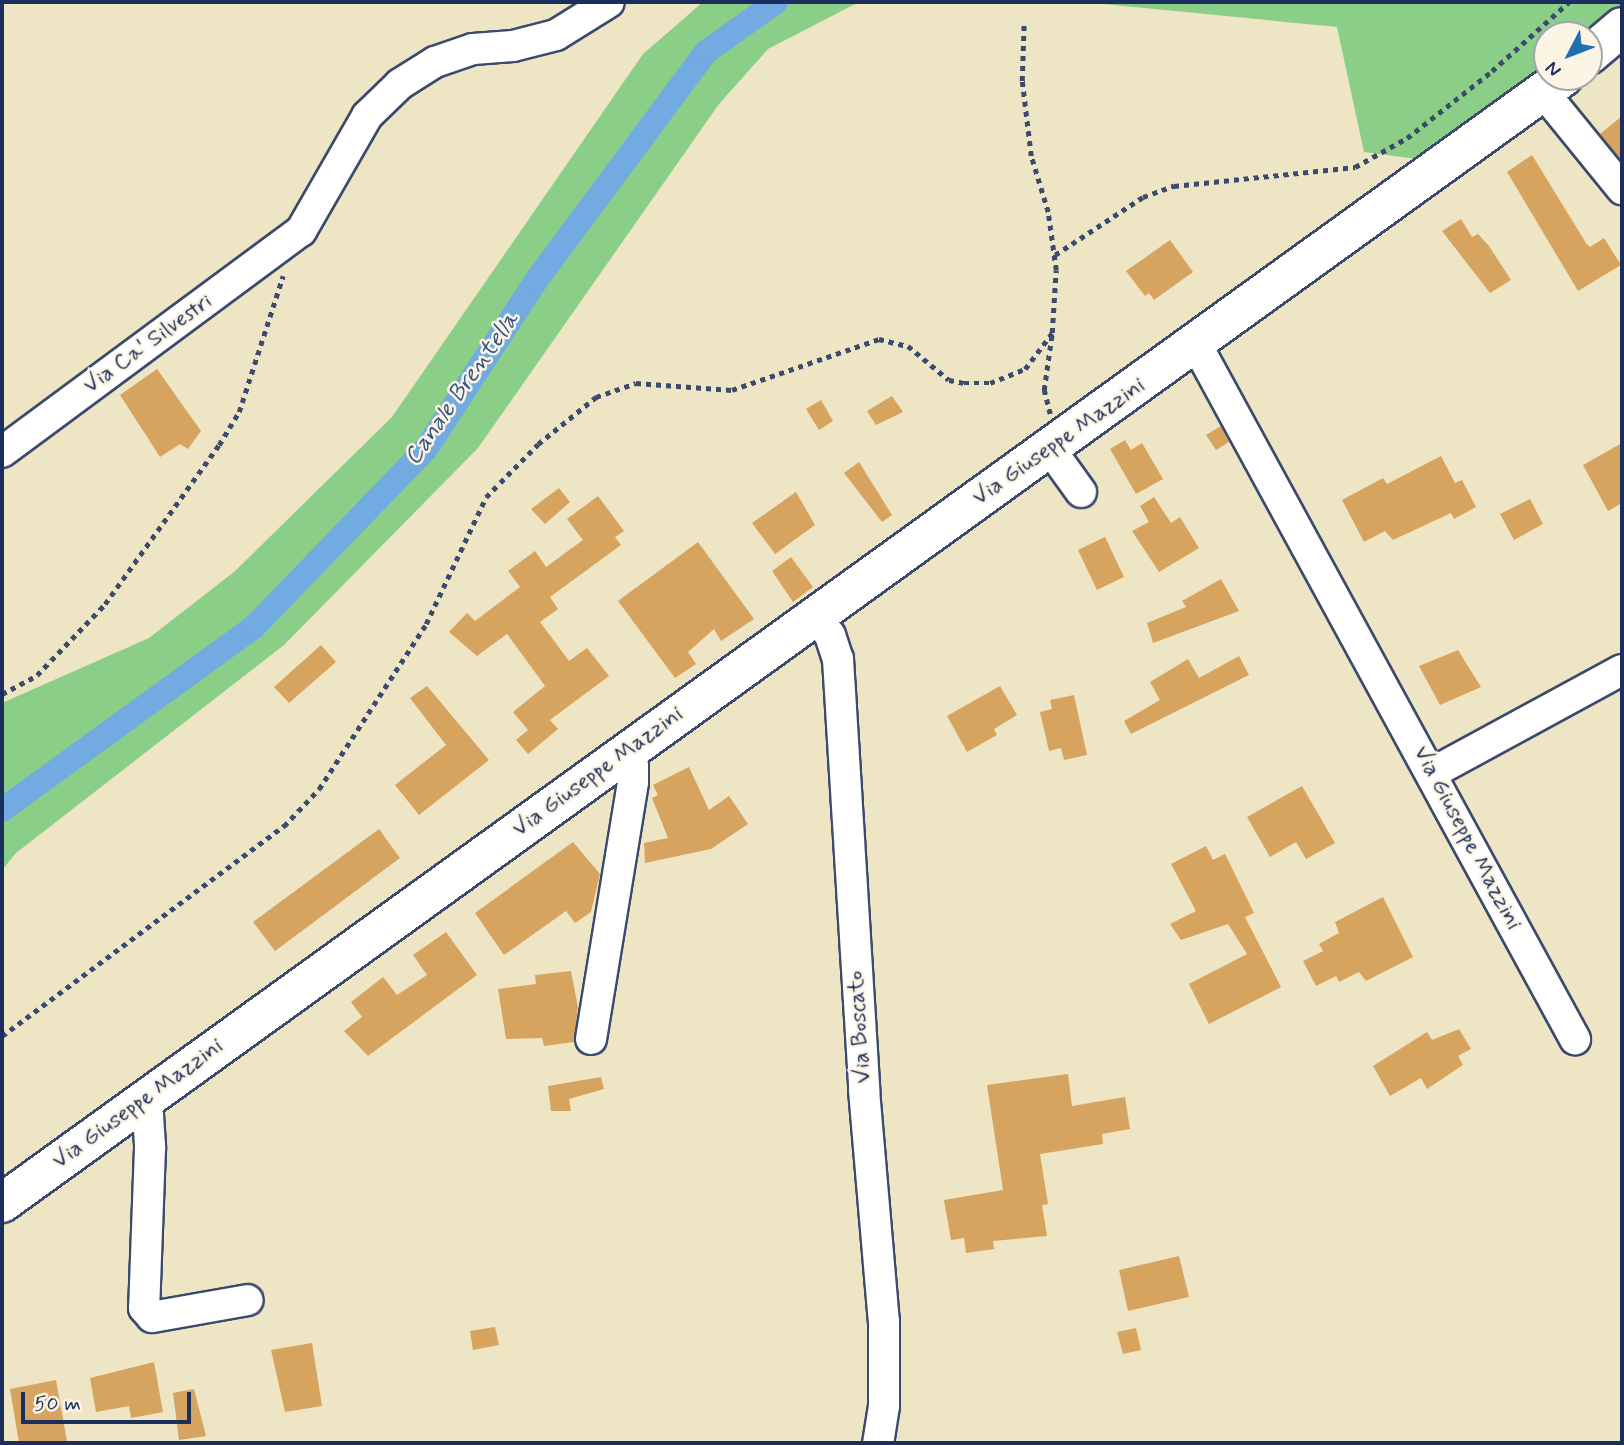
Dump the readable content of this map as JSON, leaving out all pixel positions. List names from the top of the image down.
{
  "streets": {
    "main road": ["Via Giuseppe Mazzini"],
    "street": ["Via Ca' Silvestri", "Via Boscato"]
  },
  "crossings": [
    ["Via Giuseppe Mazzini", "Via Boscato"]
  ],
  "water": ["Canale Brentella"],
  "scale_bar": "50 m",
  "north": "bottom left"
}
